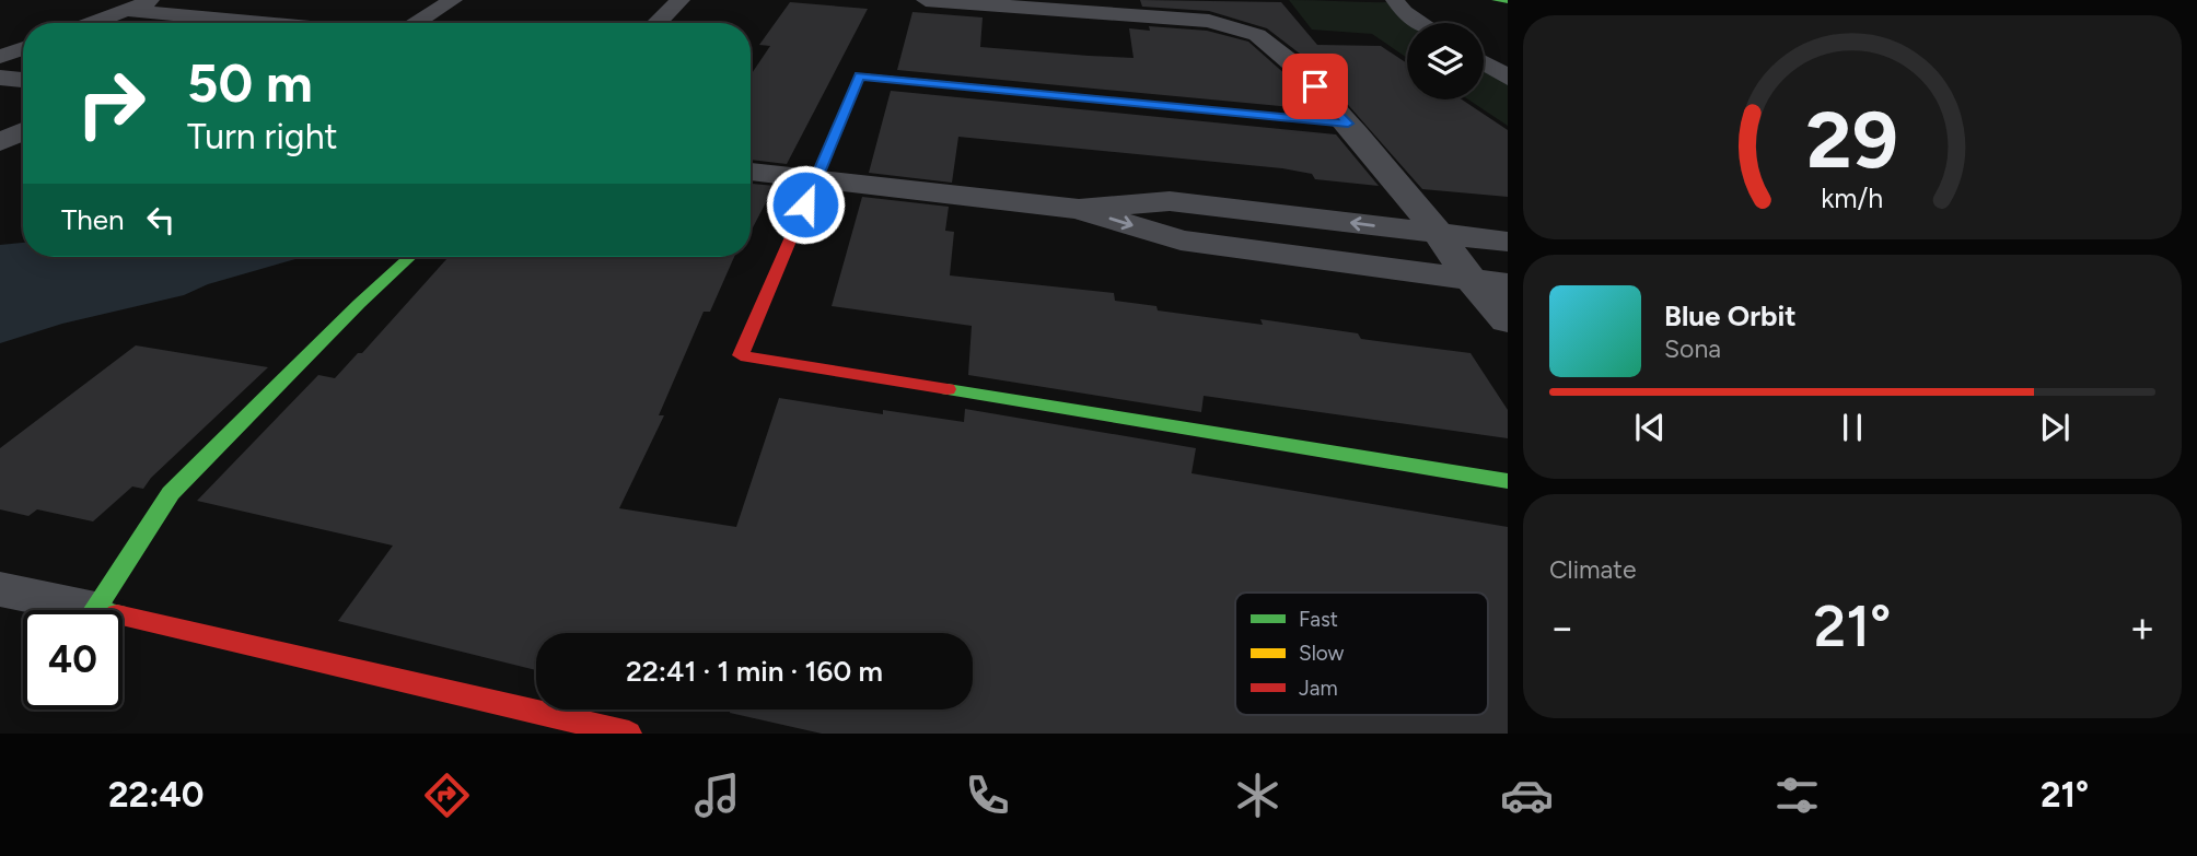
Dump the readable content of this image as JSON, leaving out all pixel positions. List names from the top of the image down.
{
  "legend": ["Fast", "Slow", "Jam"],
  "page": {
    "turn": ["50 m", "Turn right"],
    "then": "Then",
    "song": ["Blue Orbit", "Sona"],
    "tile": "Climate",
    "heat": ["−", "21°", "+"],
    "limit": "40",
    "trip": "22:41 · 1 min · 160 m",
    "tabs": ["22:40", "21°"],
    "gauge": ["29", "km/h"]
  }
}
